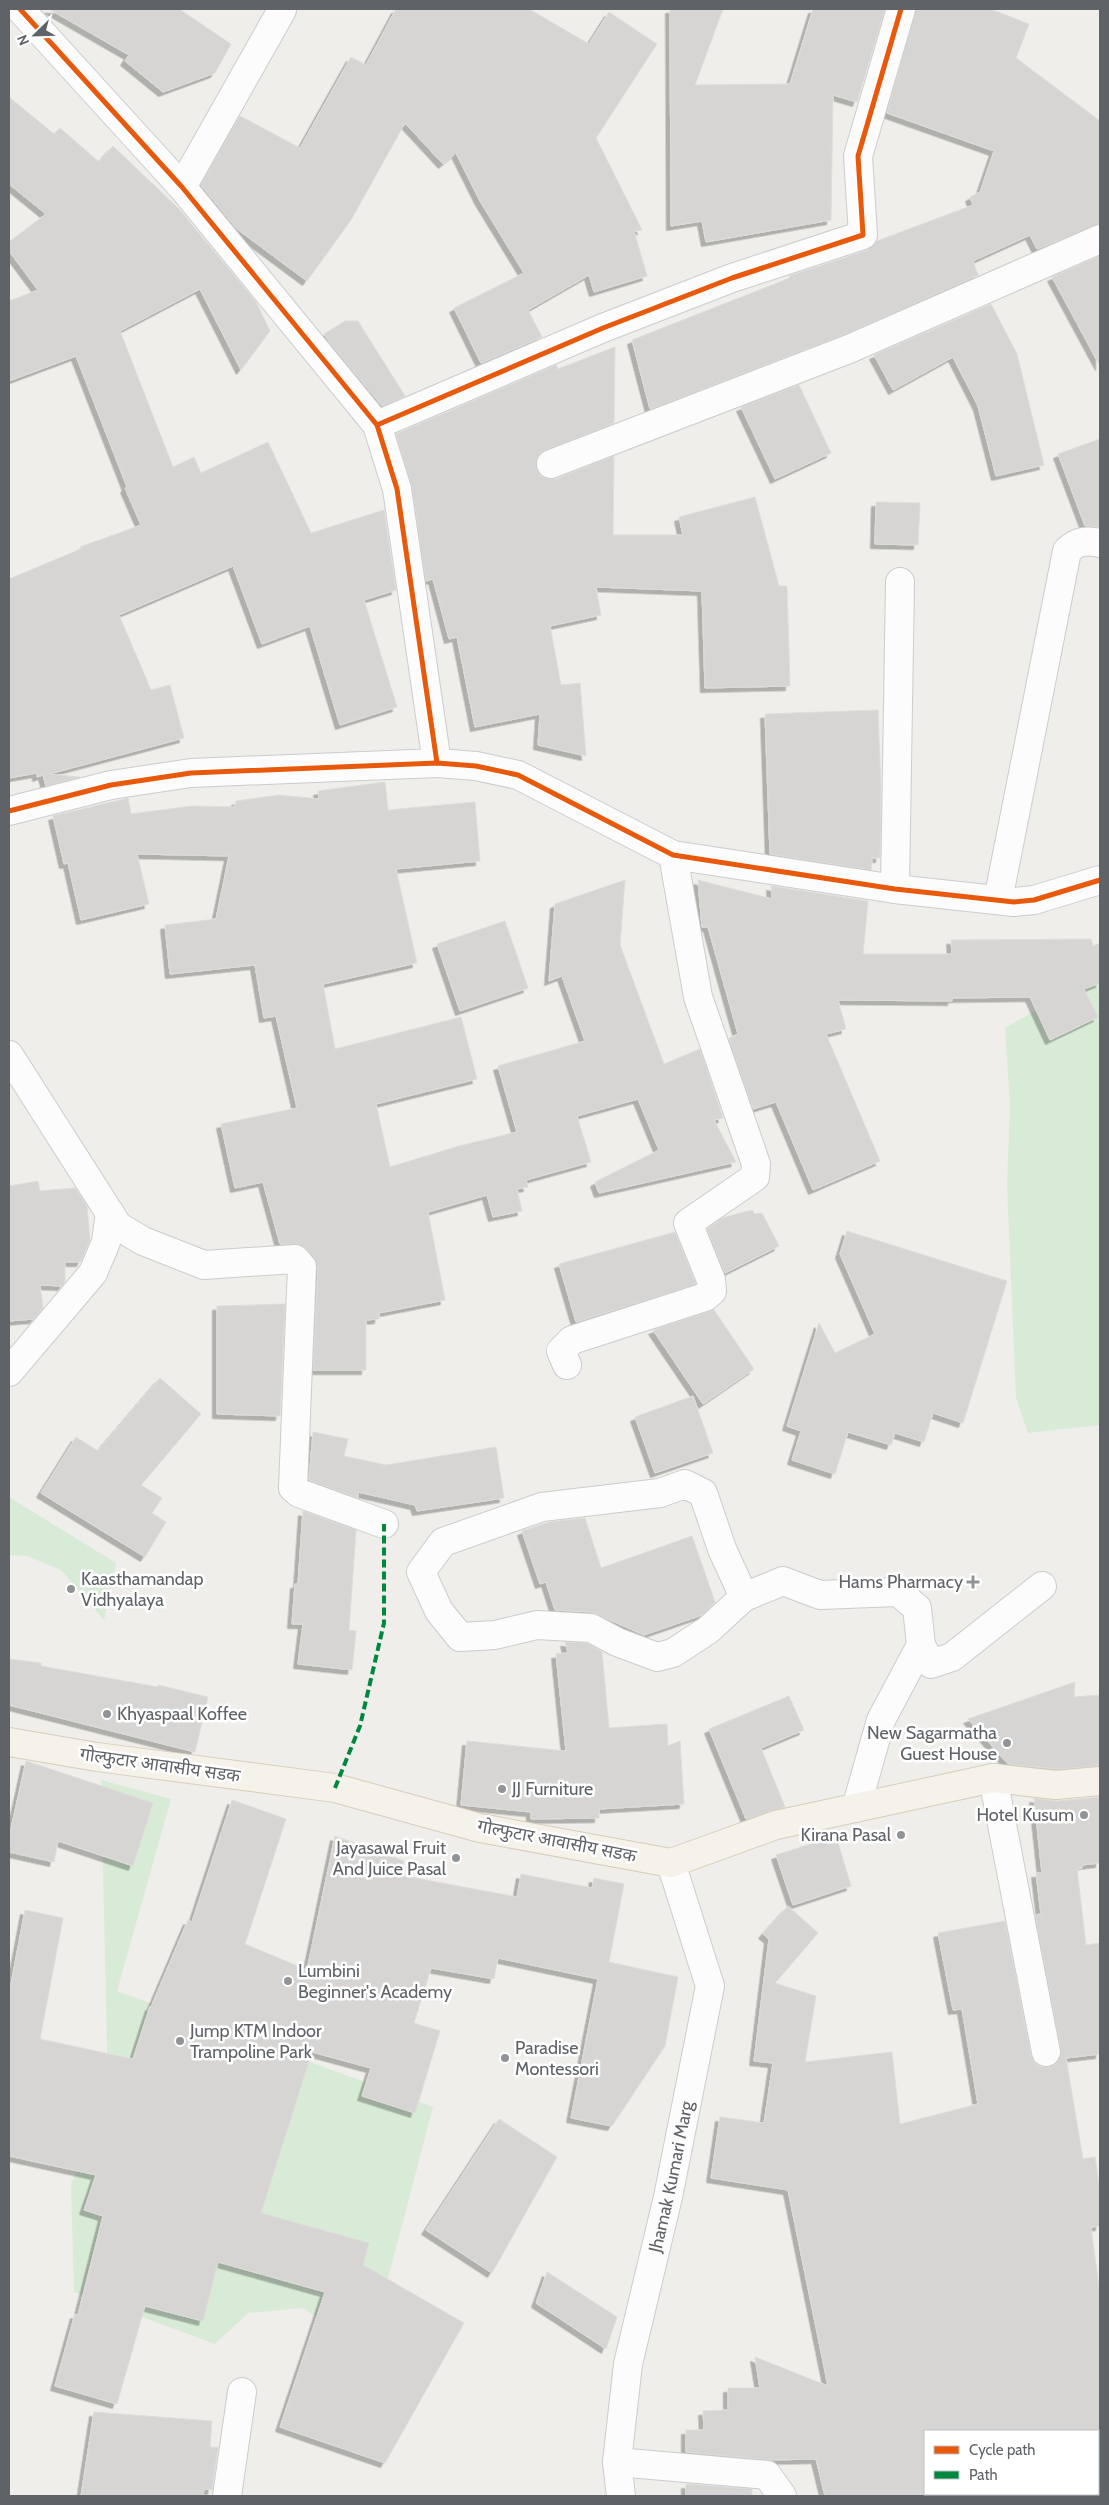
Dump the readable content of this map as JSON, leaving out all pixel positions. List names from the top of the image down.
{
  "streets": {
    "main road": ["गोल्फुटार आवासीय सडक"],
    "street": ["Jhamak Kumari Marg"]
  },
  "crossings": [
    ["गोल्फुटार आवासीय सडक", "Jhamak Kumari Marg"]
  ],
  "places": {
    "health": ["Hams Pharmacy"],
    "other": [
      "Kaasthamandap Vidhyalaya",
      "Khyaspaal Koffee",
      "New Sagarmatha Guest House",
      "JJ Furniture",
      "Hotel Kusum",
      "Kirana Pasal",
      "Jayasawal Fruit And Juice Pasal",
      "Lumbini Beginner's Academy",
      "Jump KTM Indoor Trampoline Park",
      "Paradise Montessori"
    ]
  },
  "legend": ["Cycle path", "Path"],
  "north": "bottom left"
}
